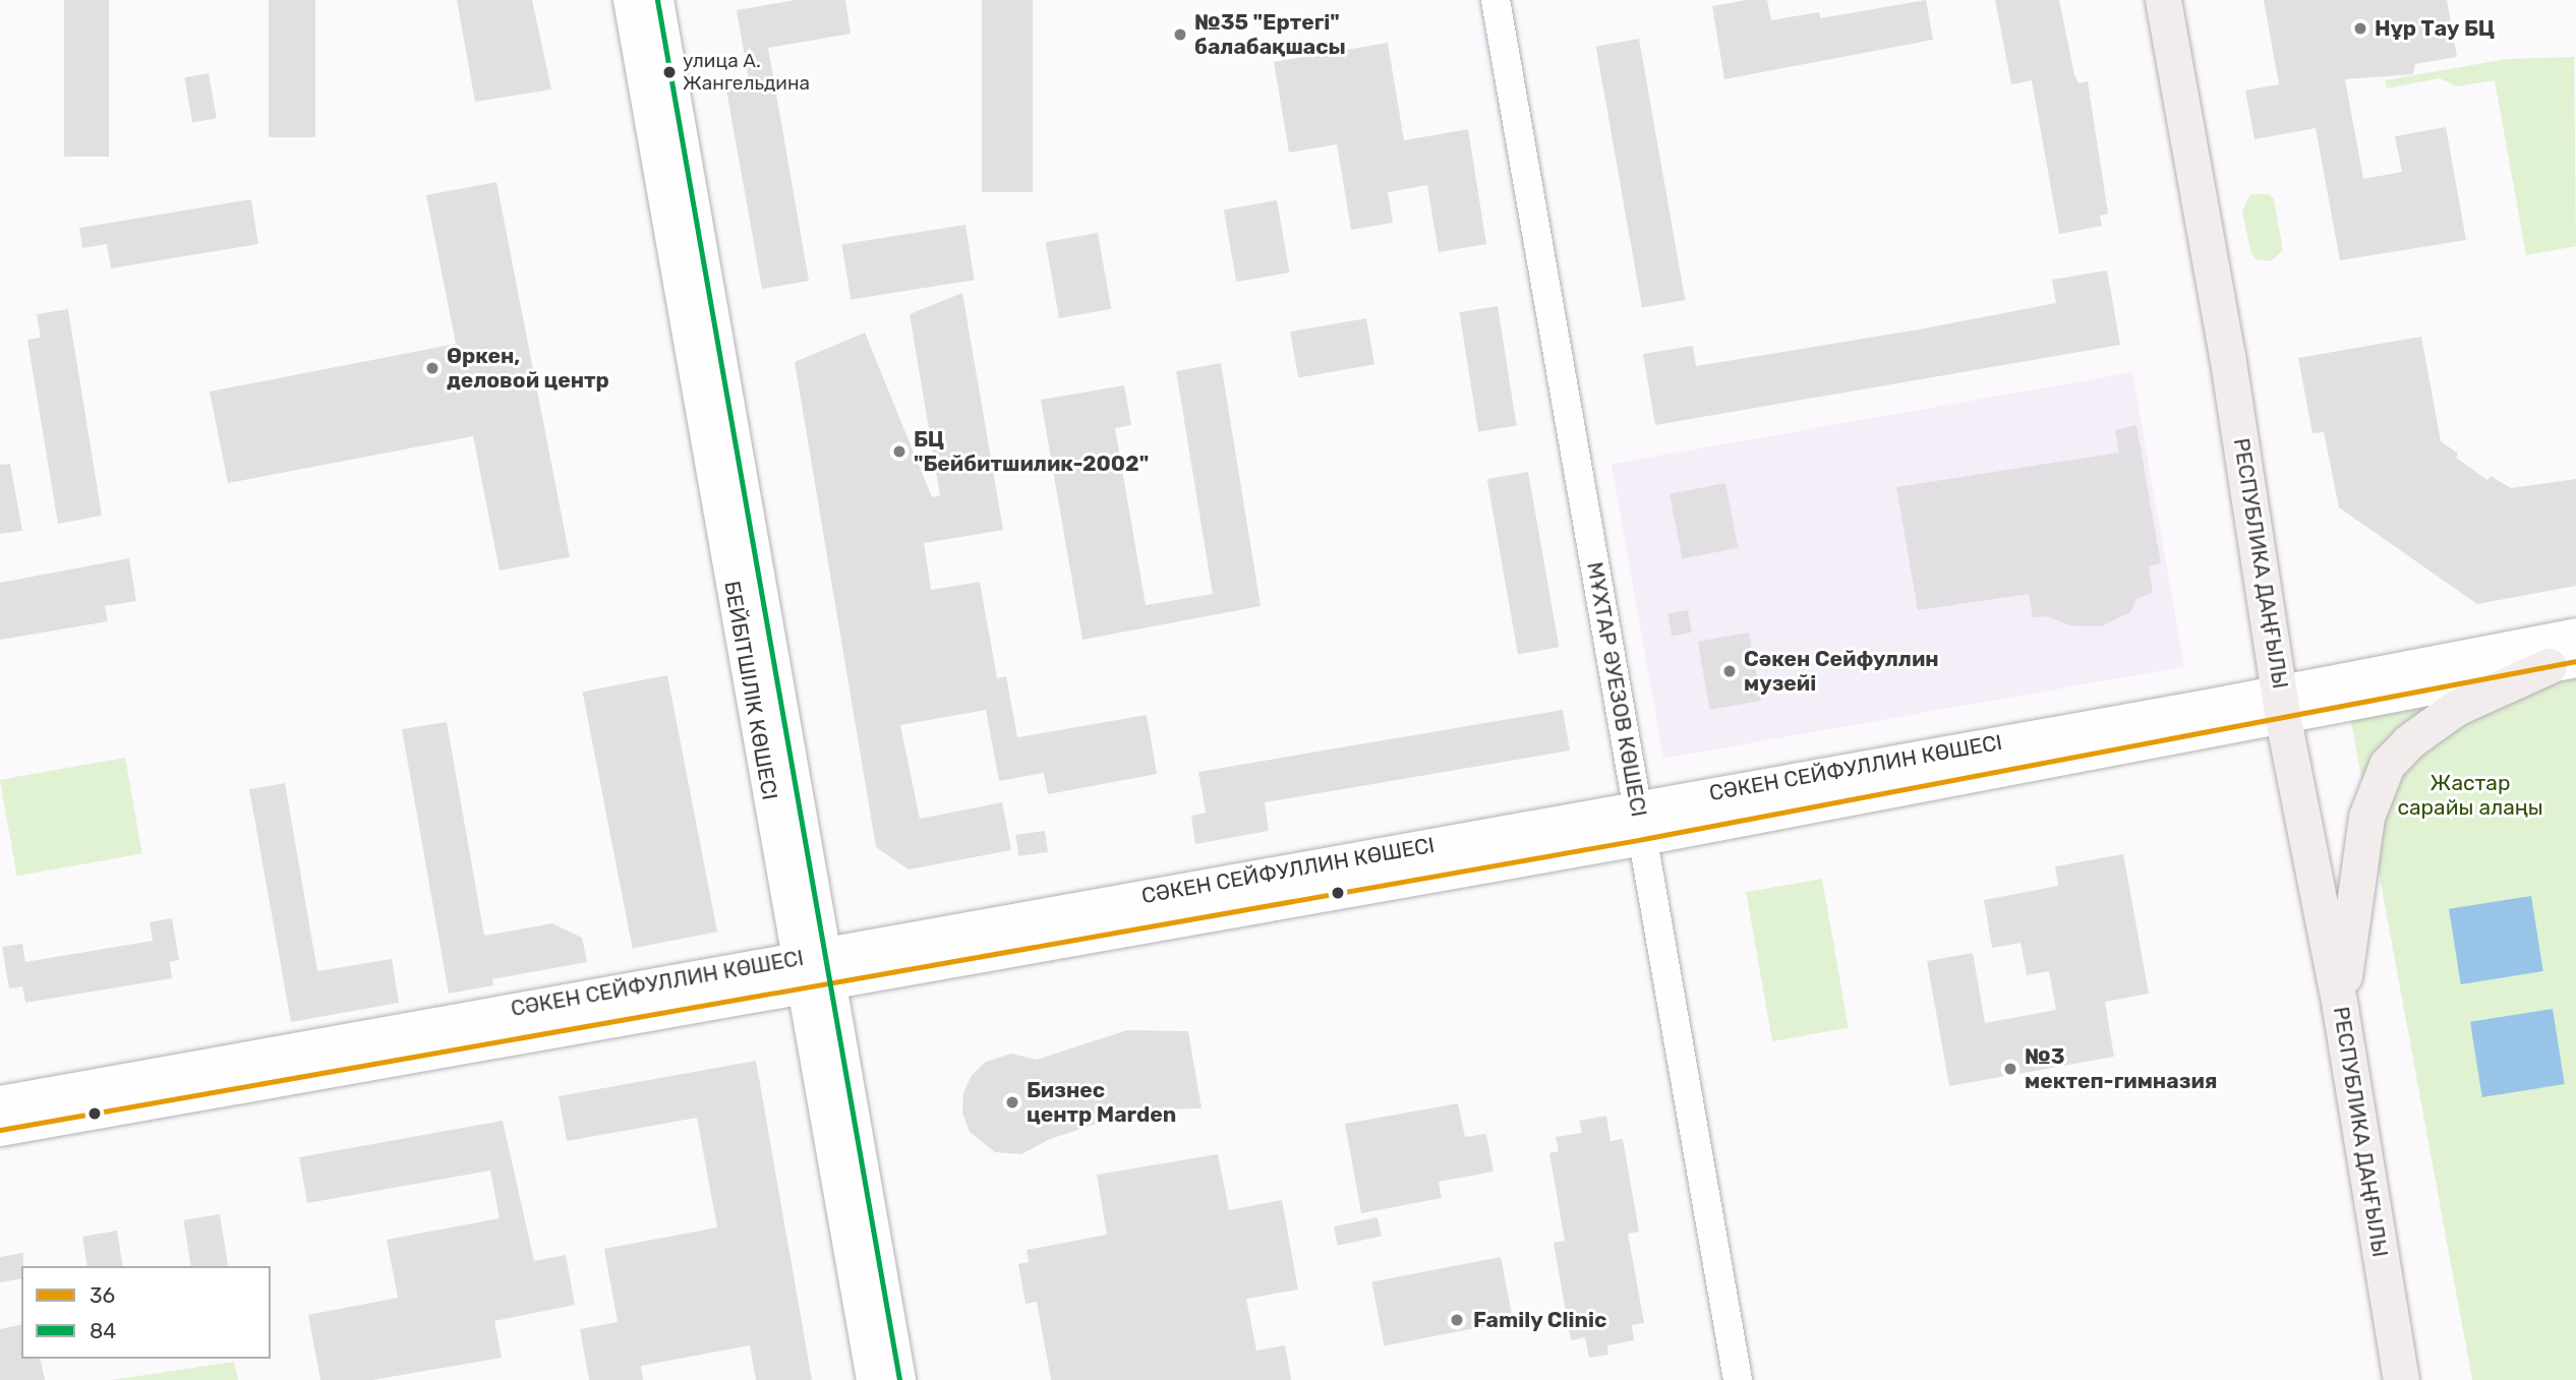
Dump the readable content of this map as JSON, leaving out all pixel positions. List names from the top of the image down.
{
  "streets": {
    "main road": ["РЕСПУБЛИКА ДАҢҒЫЛЫ", "БЕЙБІТШІЛІК КӨШЕСІ", "СӘКЕН СЕЙФУЛЛИН КӨШЕСІ"],
    "street": ["МҰХТАР ӘУЕЗОВ КӨШЕСІ"]
  },
  "crossings": [
    ["РЕСПУБЛИКА ДАҢҒЫЛЫ", "СӘКЕН СЕЙФУЛЛИН КӨШЕСІ"],
    ["МҰХТАР ӘУЕЗОВ КӨШЕСІ", "СӘКЕН СЕЙФУЛЛИН КӨШЕСІ"],
    ["БЕЙБІТШІЛІК КӨШЕСІ", "СӘКЕН СЕЙФУЛЛИН КӨШЕСІ"]
  ],
  "parks": ["Жастар сарайы алаңы"],
  "places": [
    "Нұр Тау БЦ",
    "№35 \"Ертегі\" балабақшасы",
    "улица А. Жангельдина",
    "Өркен, деловой центр",
    "БЦ \"Бейбитшилик-2002\"",
    "Сәкен Сейфуллин музейі",
    "№3 мектеп-гимназия",
    "Бизнес центр Marden",
    "Family Clinic"
  ],
  "lines": ["transit line 84", "transit line 36"],
  "legend": ["36", "84"]
}
